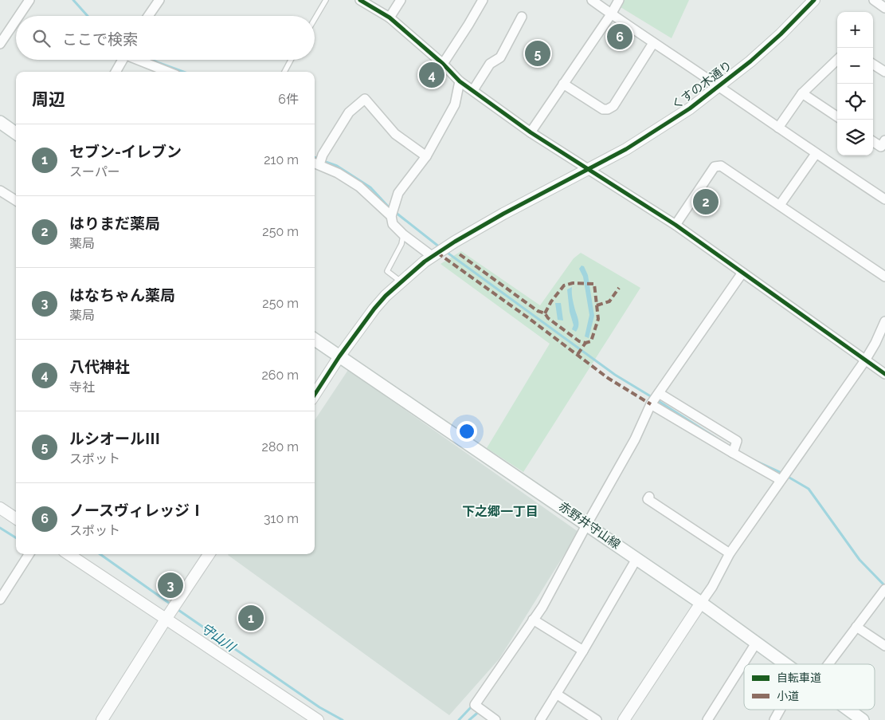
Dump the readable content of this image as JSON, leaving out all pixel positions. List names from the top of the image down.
{
  "streets": {
    "main road": ["赤野井守山線"],
    "street": ["くすの木通り"]
  },
  "crossings": [
    ["くすの木通り", "赤野井守山線"]
  ],
  "districts": ["下之郷一丁目"],
  "water": ["守山川"],
  "legend": ["自転車道", "小道"],
  "page": {
    "map_buttons": ["+", "−"],
    "search": "ここで検索",
    "pins": [
      "6",
      "5",
      "4",
      "2",
      "3",
      "1"
    ],
    "heading": ["周辺", "6件"],
    "list": [
      {
        "mark": "1",
        "name": "セブン-イレブン",
        "note": "スーパー",
        "value": "210 m"
      },
      {
        "mark": "2",
        "name": "はりまだ薬局",
        "note": "薬局",
        "value": "250 m"
      },
      {
        "mark": "3",
        "name": "はなちゃん薬局",
        "note": "薬局",
        "value": "250 m"
      },
      {
        "mark": "4",
        "name": "八代神社",
        "note": "寺社",
        "value": "260 m"
      },
      {
        "mark": "5",
        "name": "ルシオールⅢ",
        "note": "スポット",
        "value": "280 m"
      },
      {
        "mark": "6",
        "name": "ノースヴィレッジⅠ",
        "note": "スポット",
        "value": "310 m"
      }
    ]
  }
}
